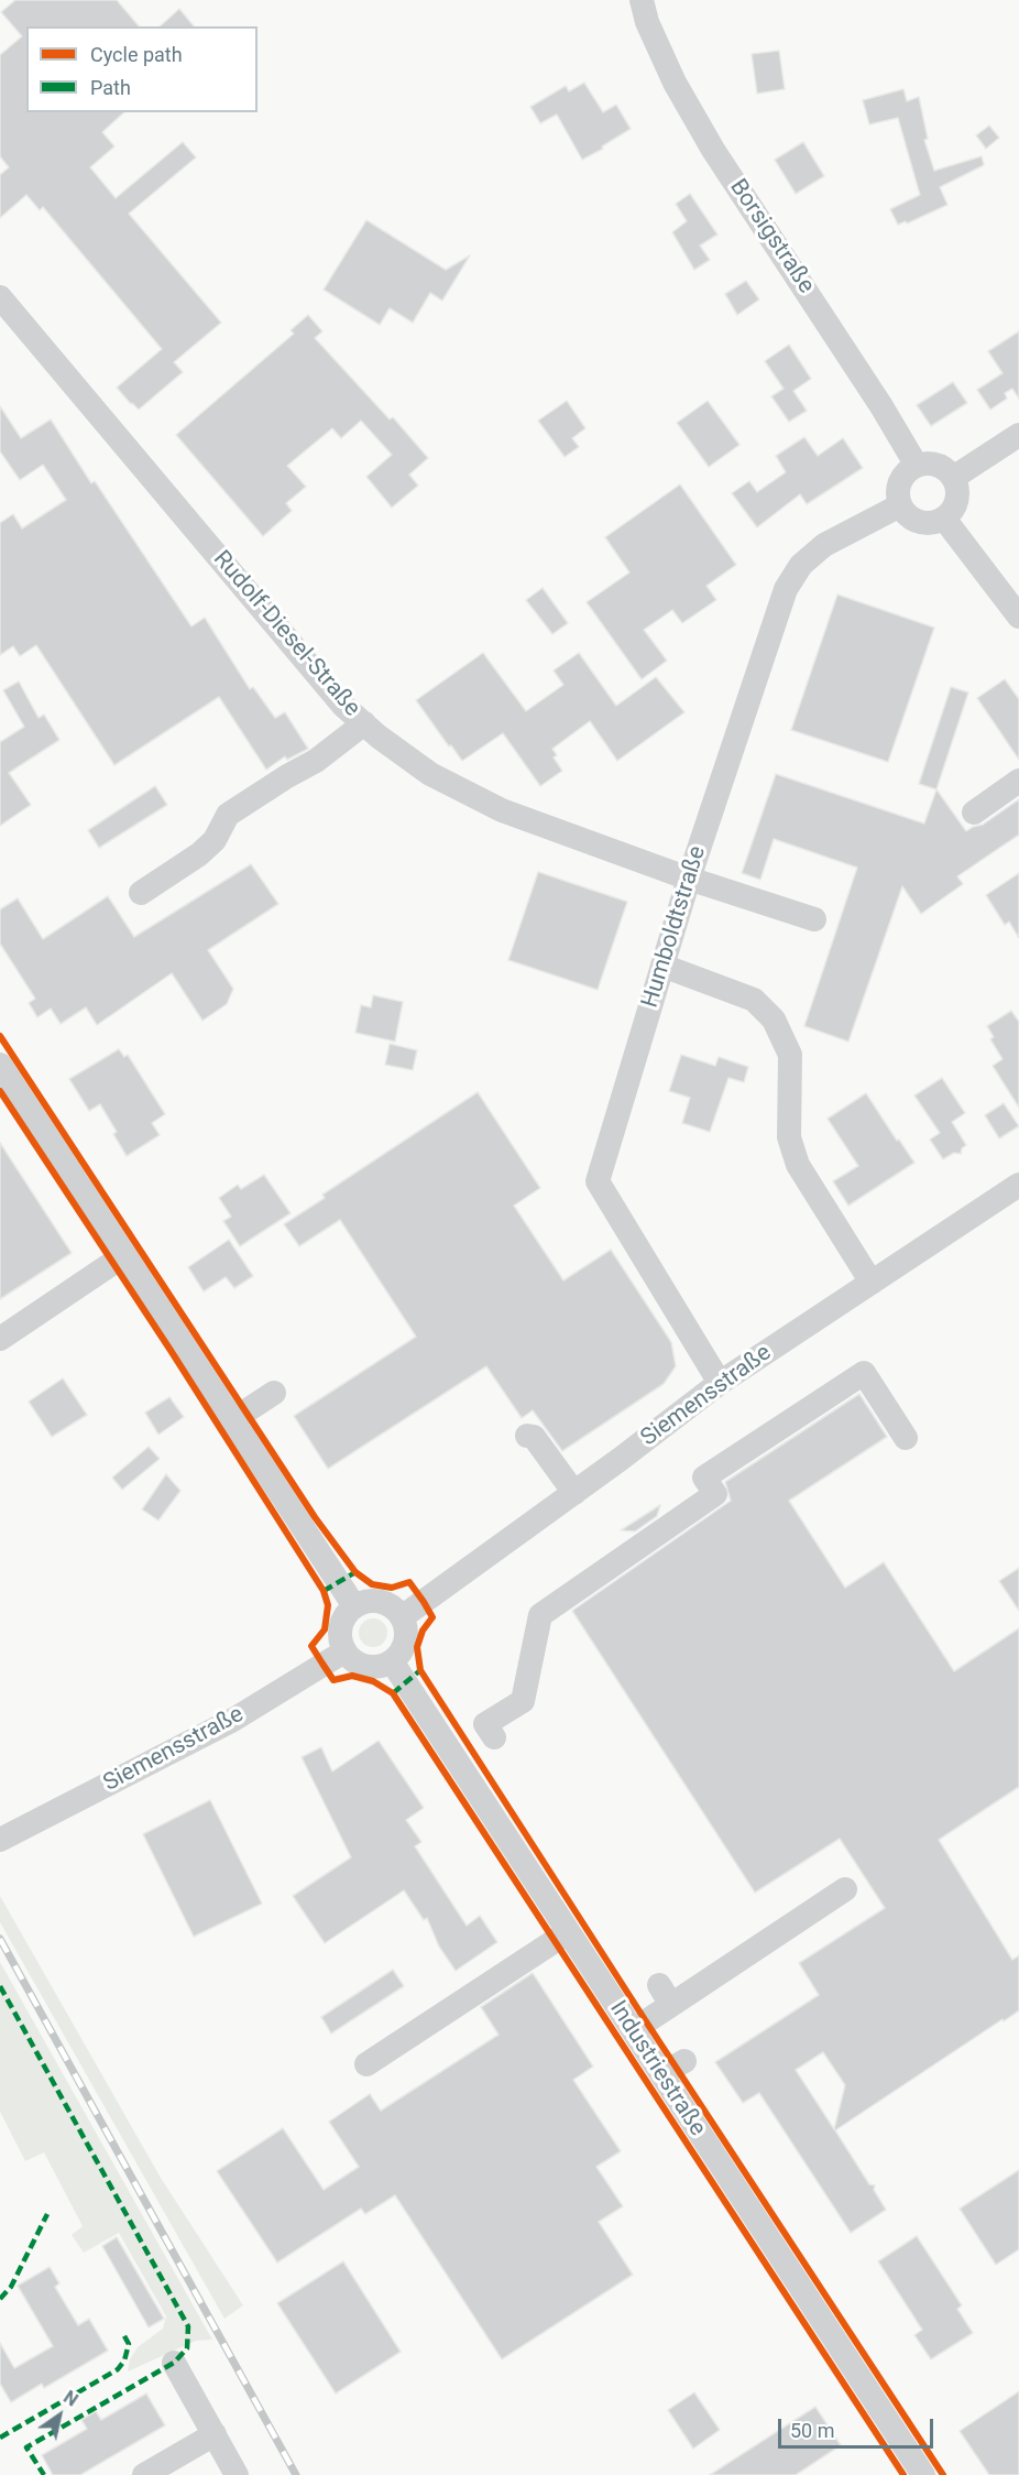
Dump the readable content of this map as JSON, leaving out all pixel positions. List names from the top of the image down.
{
  "streets": {
    "street": [
      "Borsigstraße",
      "Rudolf-Diesel-Straße",
      "Humboldtstraße",
      "Siemensstraße",
      "Industriestraße"
    ]
  },
  "crossings": [
    ["Borsigstraße", "Humboldtstraße"],
    ["Rudolf-Diesel-Straße", "Humboldtstraße"],
    ["Humboldtstraße", "Siemensstraße"],
    ["Siemensstraße", "Industriestraße"]
  ],
  "legend": ["Cycle path", "Path"],
  "scale_bar": "50 m",
  "north": "top right"
}
